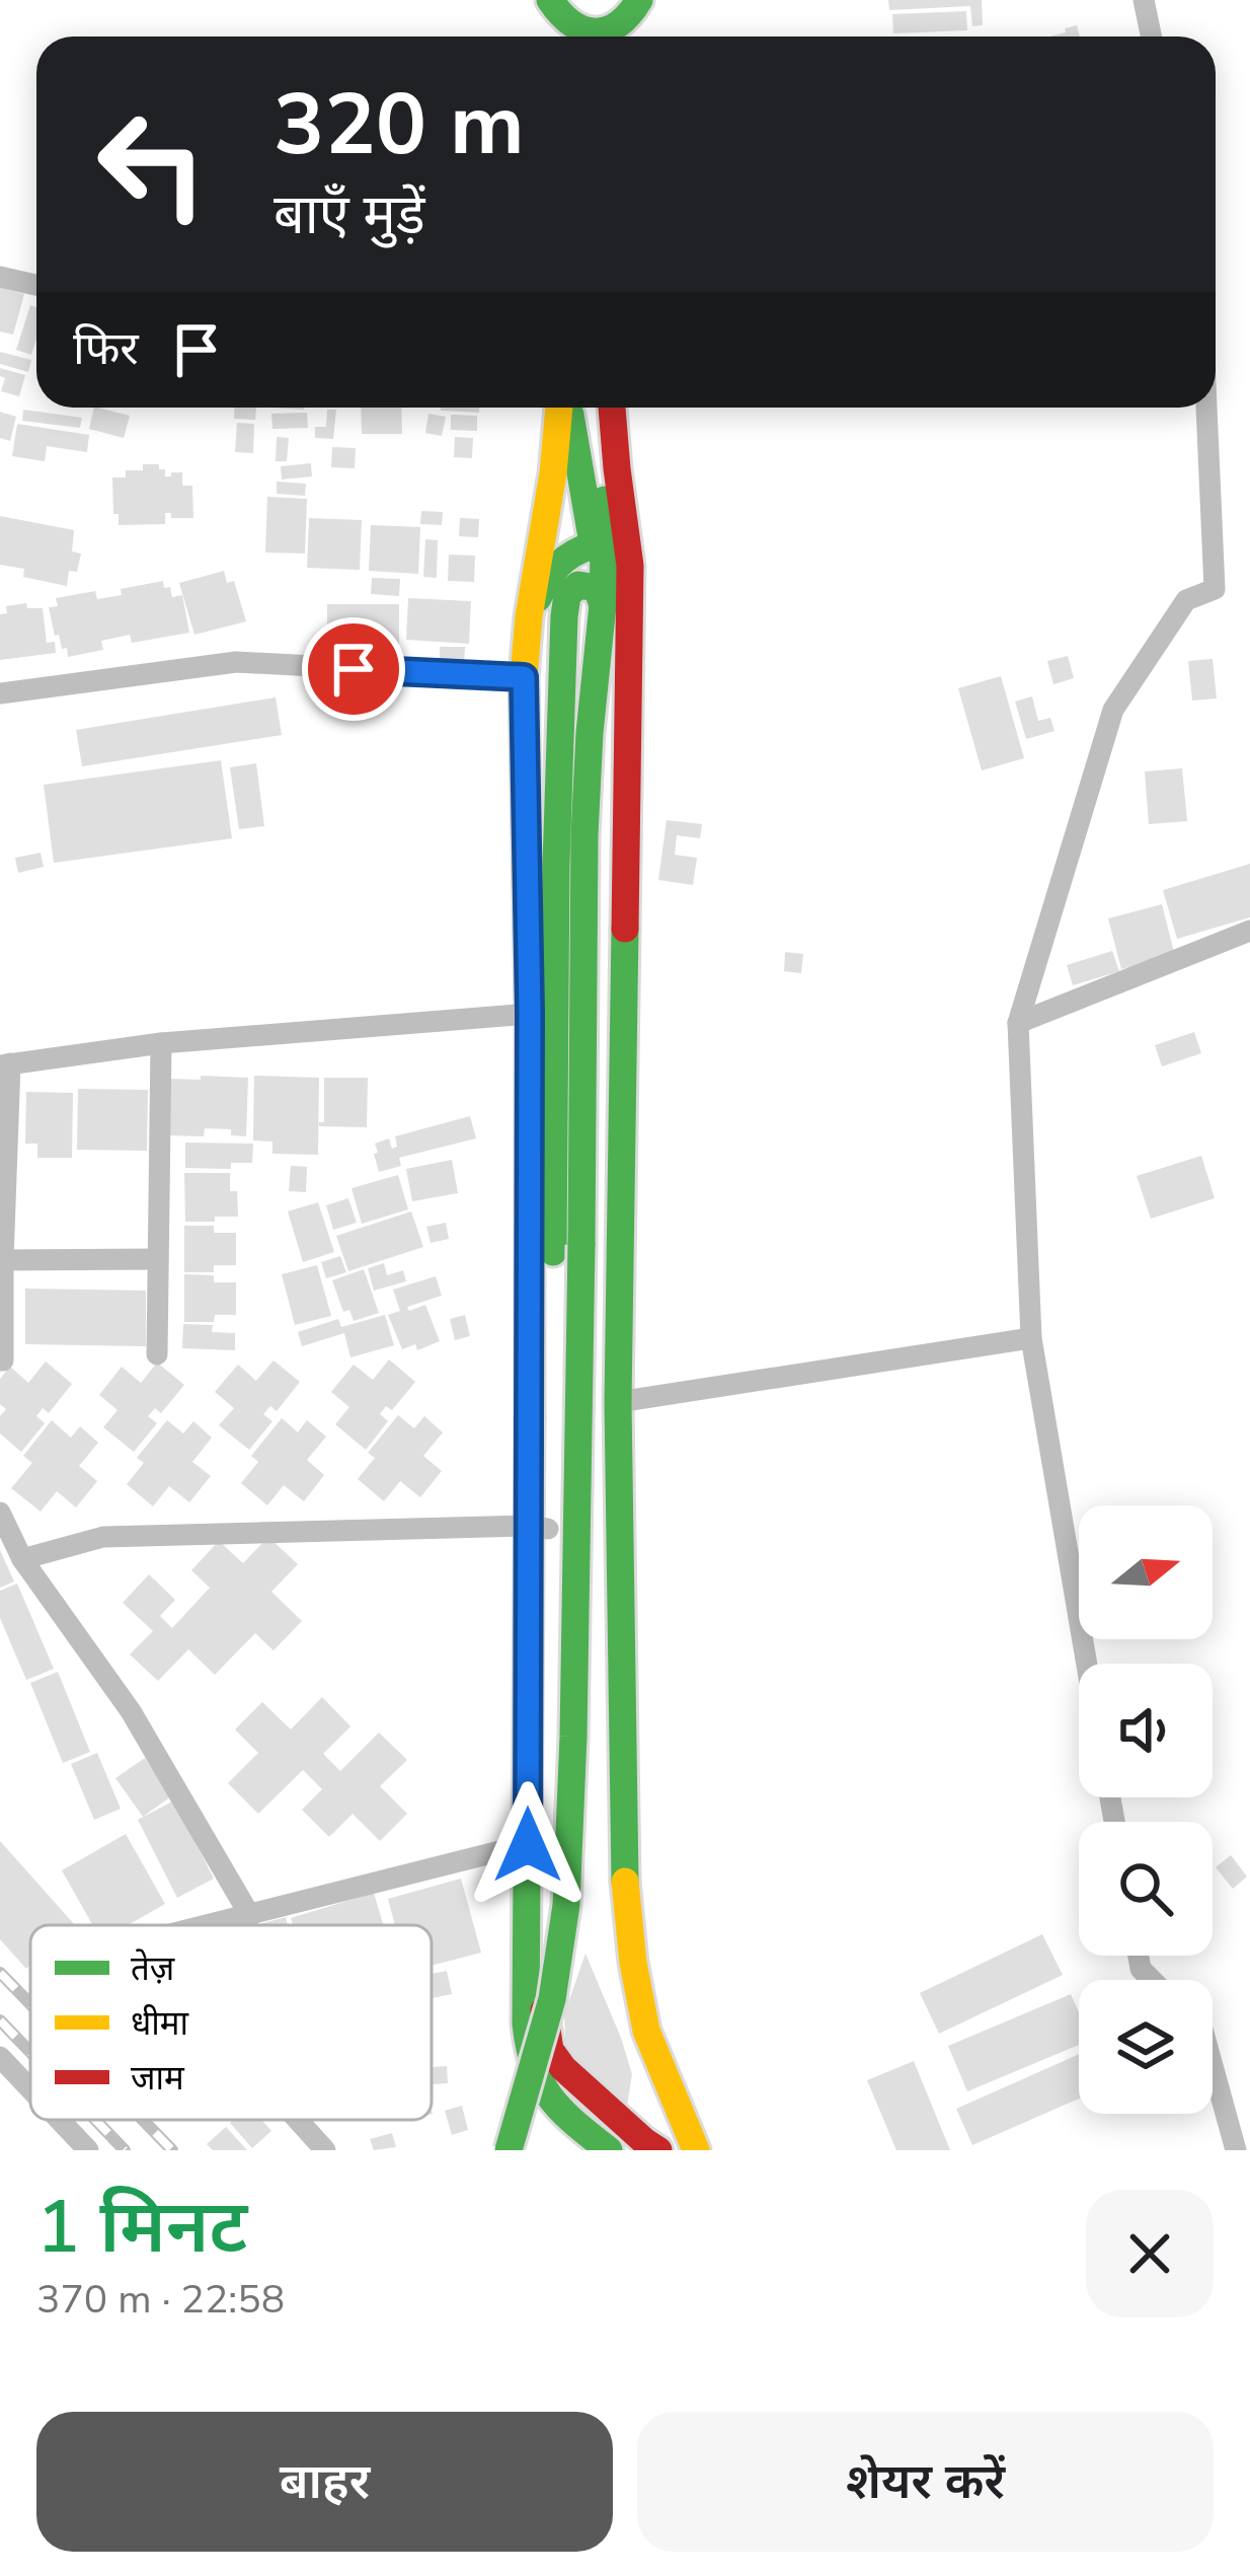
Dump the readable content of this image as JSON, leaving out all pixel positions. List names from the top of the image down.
{
  "legend": ["तेज़", "धीमा", "जाम"],
  "north": "right",
  "page": {
    "turn": ["320 m", "बाएँ मुड़ें"],
    "then": "फिर",
    "heading": ["1 मिनट", "370 m · 22:58"],
    "buttons": ["बाहर", "शेयर करें"]
  }
}
